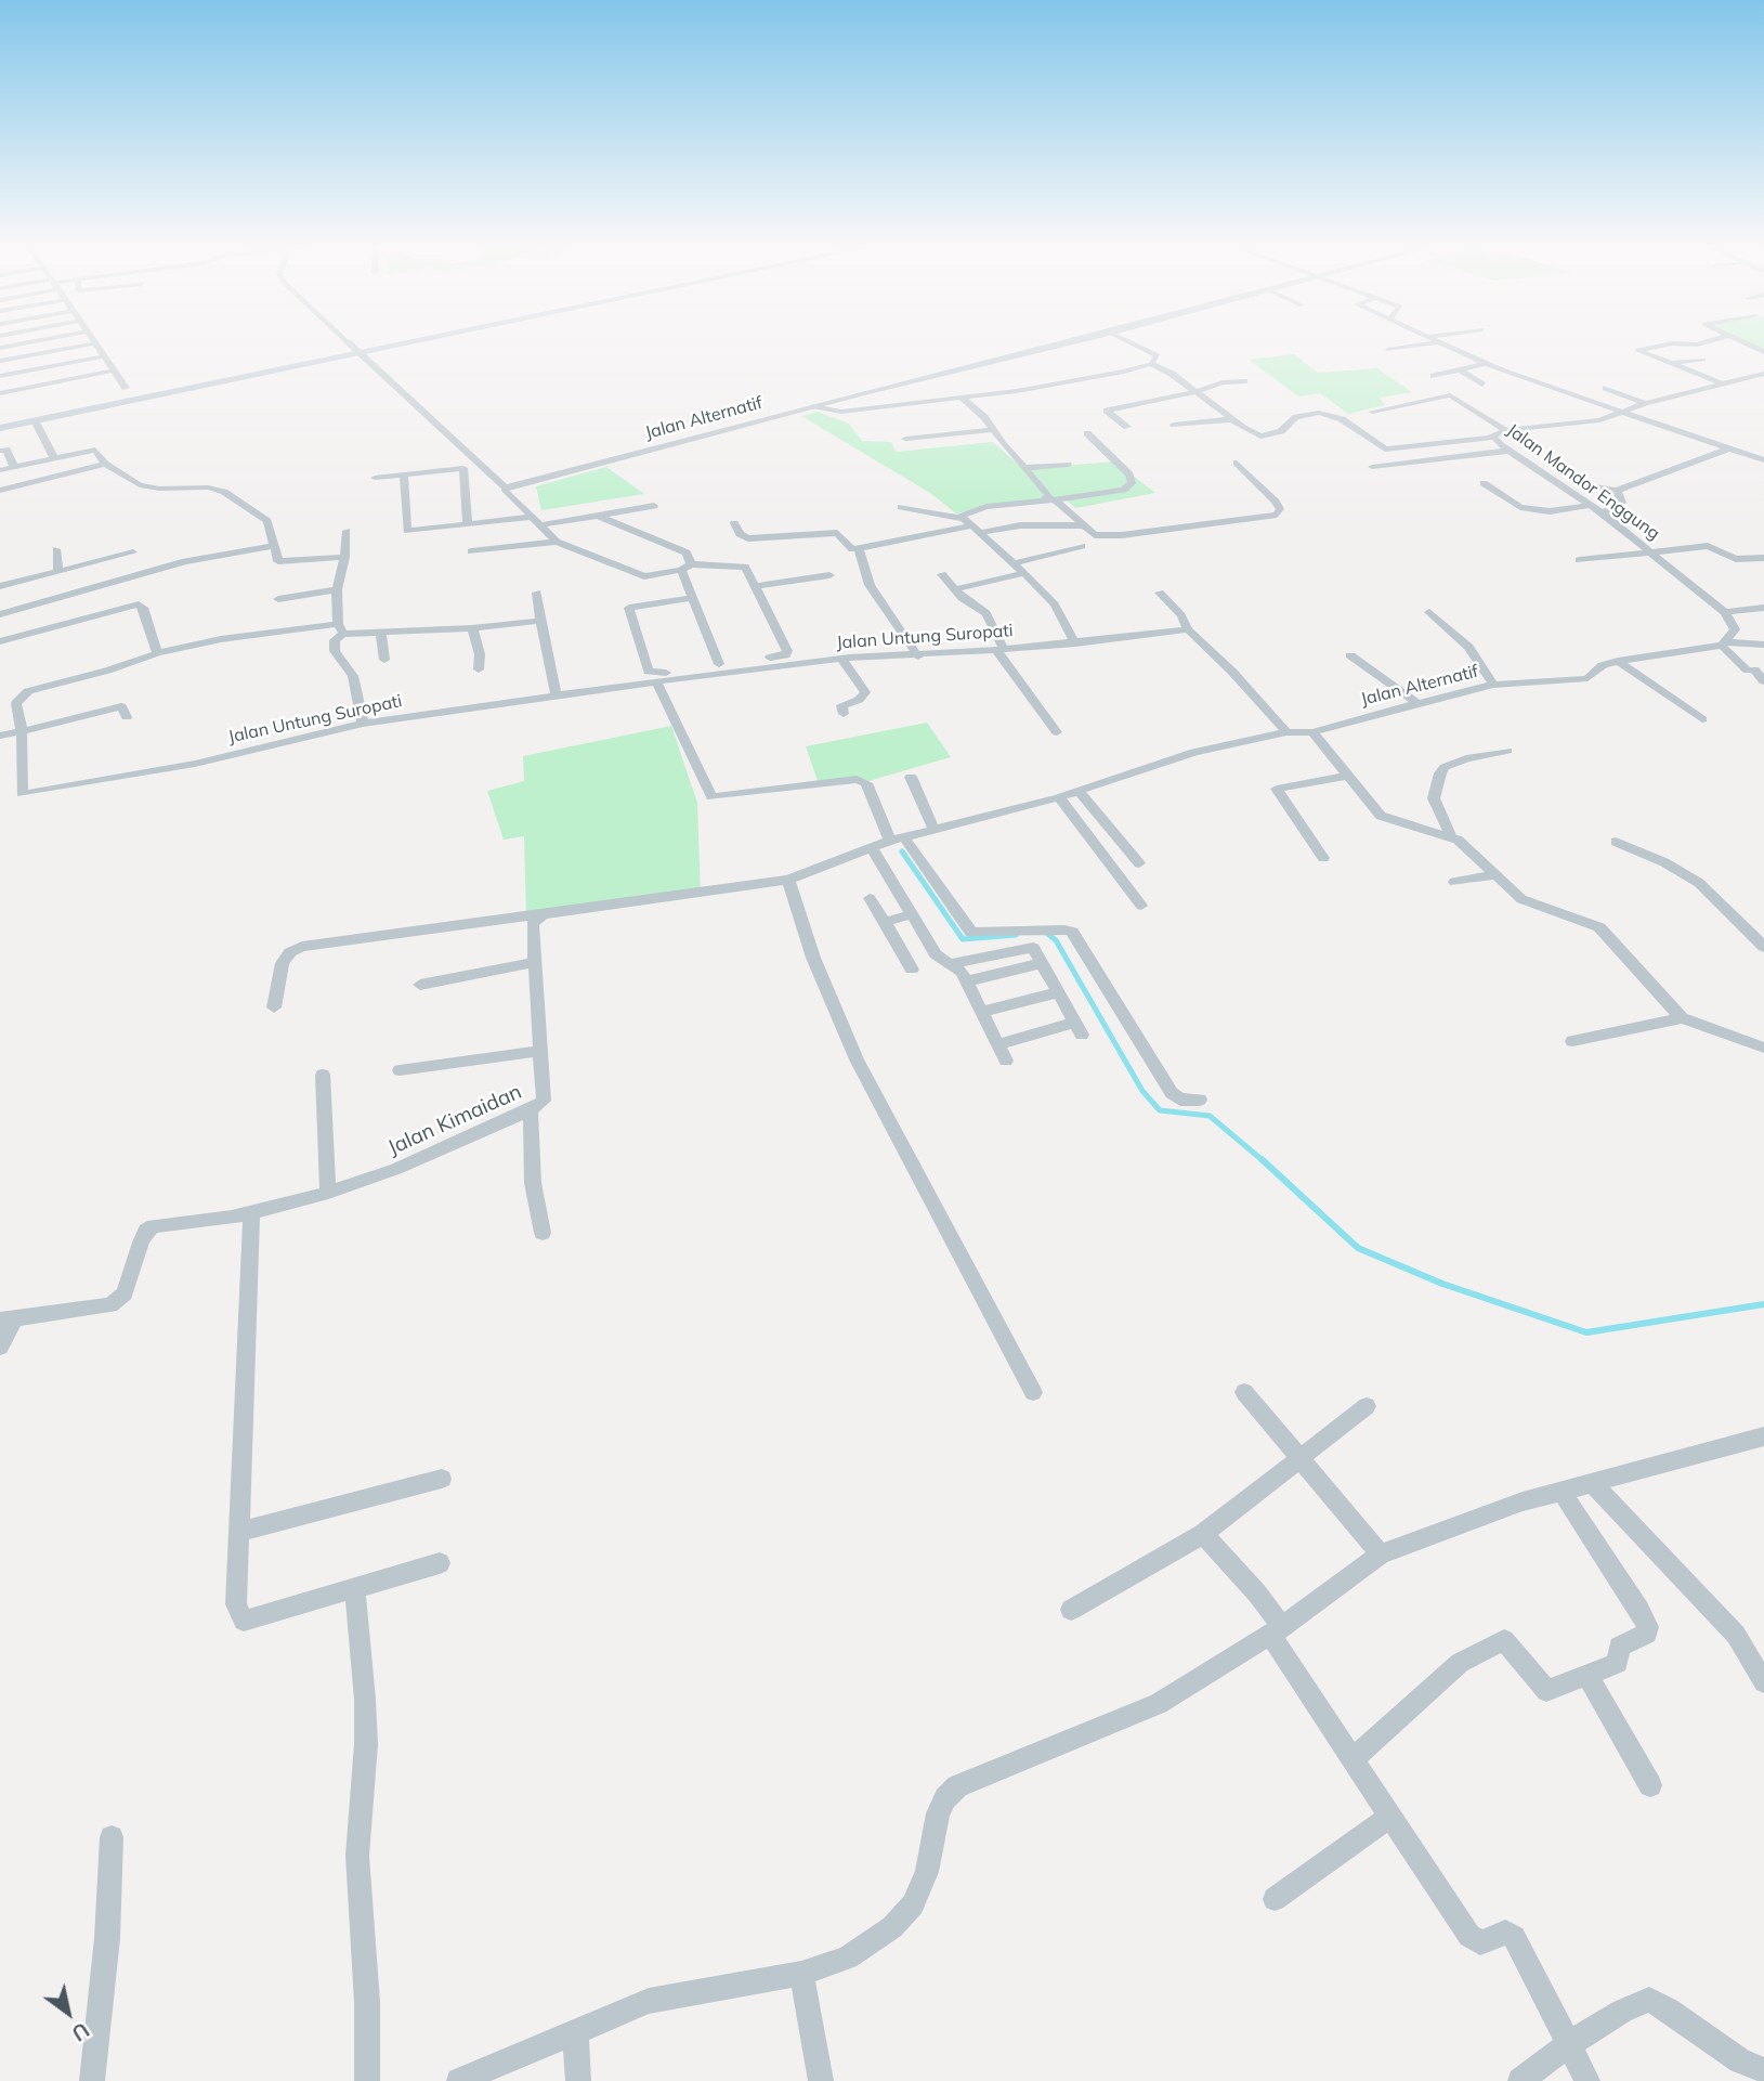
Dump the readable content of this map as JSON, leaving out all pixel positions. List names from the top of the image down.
{
  "streets": {
    "street": [
      "Jalan Alternatif",
      "Jalan Mandor Enggung",
      "Jalan Untung Suropati",
      "Jalan Kimaidan"
    ]
  },
  "north": "bottom right"
}
